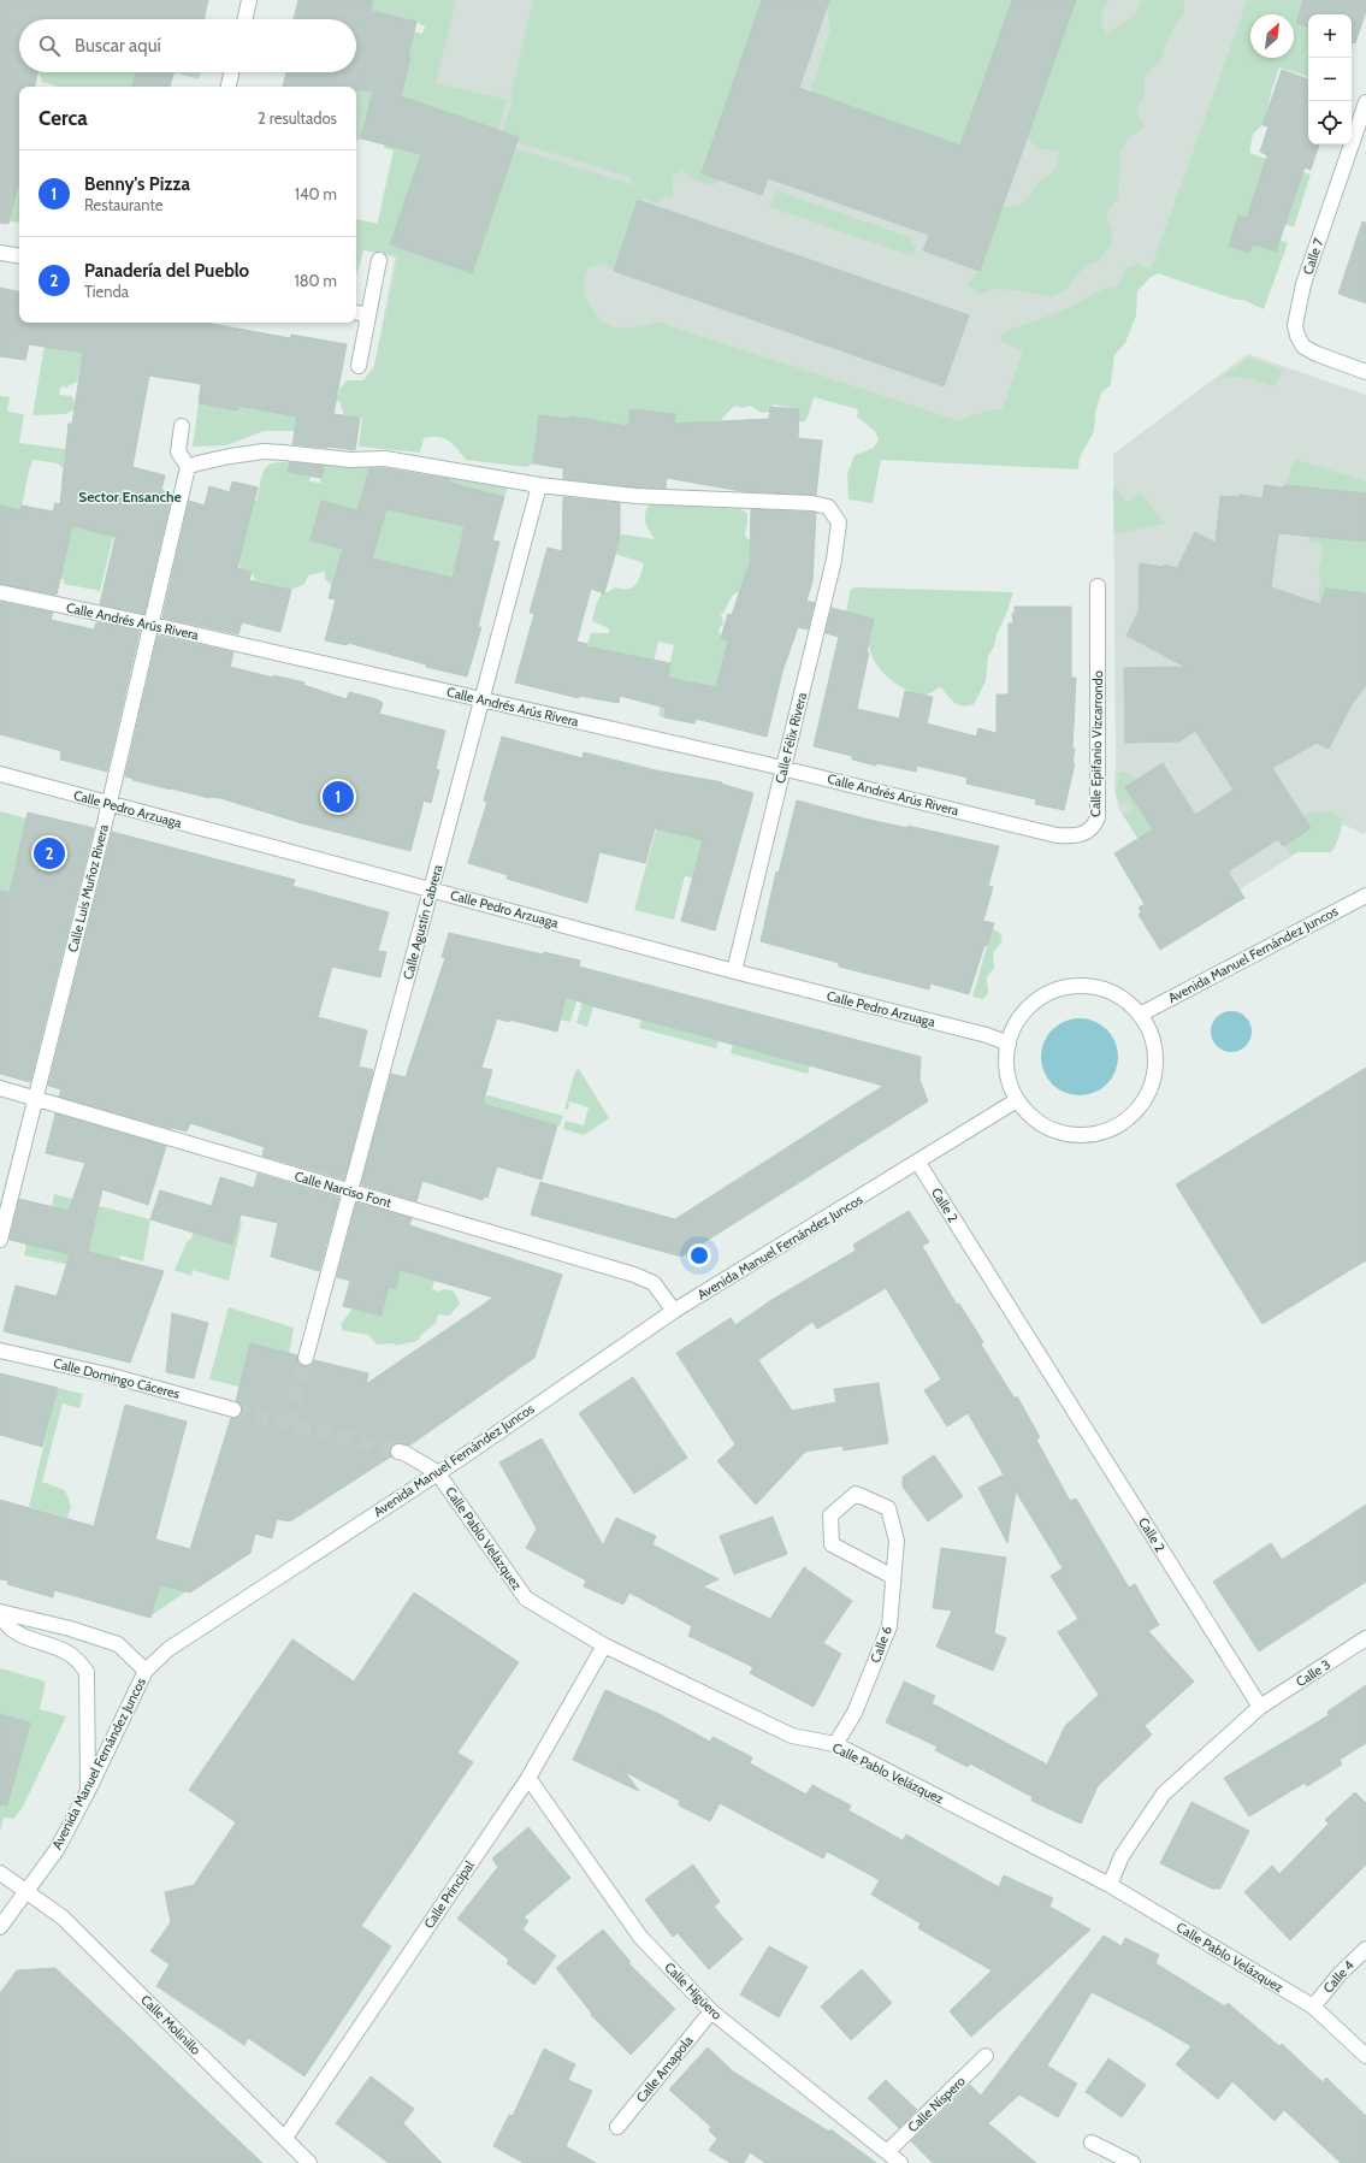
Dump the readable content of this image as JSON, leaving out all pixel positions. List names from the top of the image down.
{
  "streets": {
    "street": [
      "Calle 7",
      "Calle Andrés Arús Rivera",
      "Calle Félix Rivera",
      "Calle Epifanio Vizcarrondo",
      "Calle Pedro Arzuaga",
      "Calle Luis Muñoz Rivera",
      "Calle Agustín Cabrera",
      "Avenida Manuel Fernández Juncos",
      "Calle Narciso Font",
      "Calle 2",
      "Calle Domingo Cáceres",
      "Calle Pablo Velázquez",
      "Calle 6",
      "Calle 3",
      "Calle Principal",
      "Calle 4",
      "Calle Higüero",
      "Calle Molinillo",
      "Calle Amapola",
      "Calle Níspero"
    ]
  },
  "crossings": [
    ["Calle Andrés Arús Rivera", "Calle Félix Rivera"],
    ["Calle Andrés Arús Rivera", "Calle Epifanio Vizcarrondo"],
    ["Calle Andrés Arús Rivera", "Calle Luis Muñoz Rivera"],
    ["Calle Andrés Arús Rivera", "Calle Agustín Cabrera"],
    ["Calle Félix Rivera", "Calle Pedro Arzuaga"],
    ["Calle Félix Rivera", "Calle Agustín Cabrera"],
    ["Calle Pedro Arzuaga", "Calle Luis Muñoz Rivera"],
    ["Calle Pedro Arzuaga", "Calle Agustín Cabrera"],
    ["Calle Pedro Arzuaga", "Avenida Manuel Fernández Juncos"],
    ["Calle Luis Muñoz Rivera", "Calle Narciso Font"],
    ["Calle Agustín Cabrera", "Calle Narciso Font"],
    ["Avenida Manuel Fernández Juncos", "Calle Narciso Font"],
    ["Avenida Manuel Fernández Juncos", "Calle 2"],
    ["Avenida Manuel Fernández Juncos", "Calle Pablo Velázquez"],
    ["Avenida Manuel Fernández Juncos", "Calle Molinillo"],
    ["Calle 2", "Calle 3"],
    ["Calle Pablo Velázquez", "Calle 6"],
    ["Calle Pablo Velázquez", "Calle Principal"],
    ["Calle Pablo Velázquez", "Calle 4"],
    ["Calle Principal", "Calle Higüero"],
    ["Calle Principal", "Calle Molinillo"],
    ["Calle Higüero", "Calle Amapola"],
    ["Calle Higüero", "Calle Níspero"]
  ],
  "districts": ["Sector Ensanche"],
  "north": "top right",
  "page": {
    "map_buttons": ["+", "−"],
    "search": "Buscar aquí",
    "heading": ["Cerca", "2 resultados"],
    "list": [
      {
        "mark": "1",
        "name": "Benny's Pizza",
        "note": "Restaurante",
        "value": "140 m"
      },
      {
        "mark": "2",
        "name": "Panadería del Pueblo",
        "note": "Tienda",
        "value": "180 m"
      }
    ],
    "pins": ["1", "2"]
  }
}
